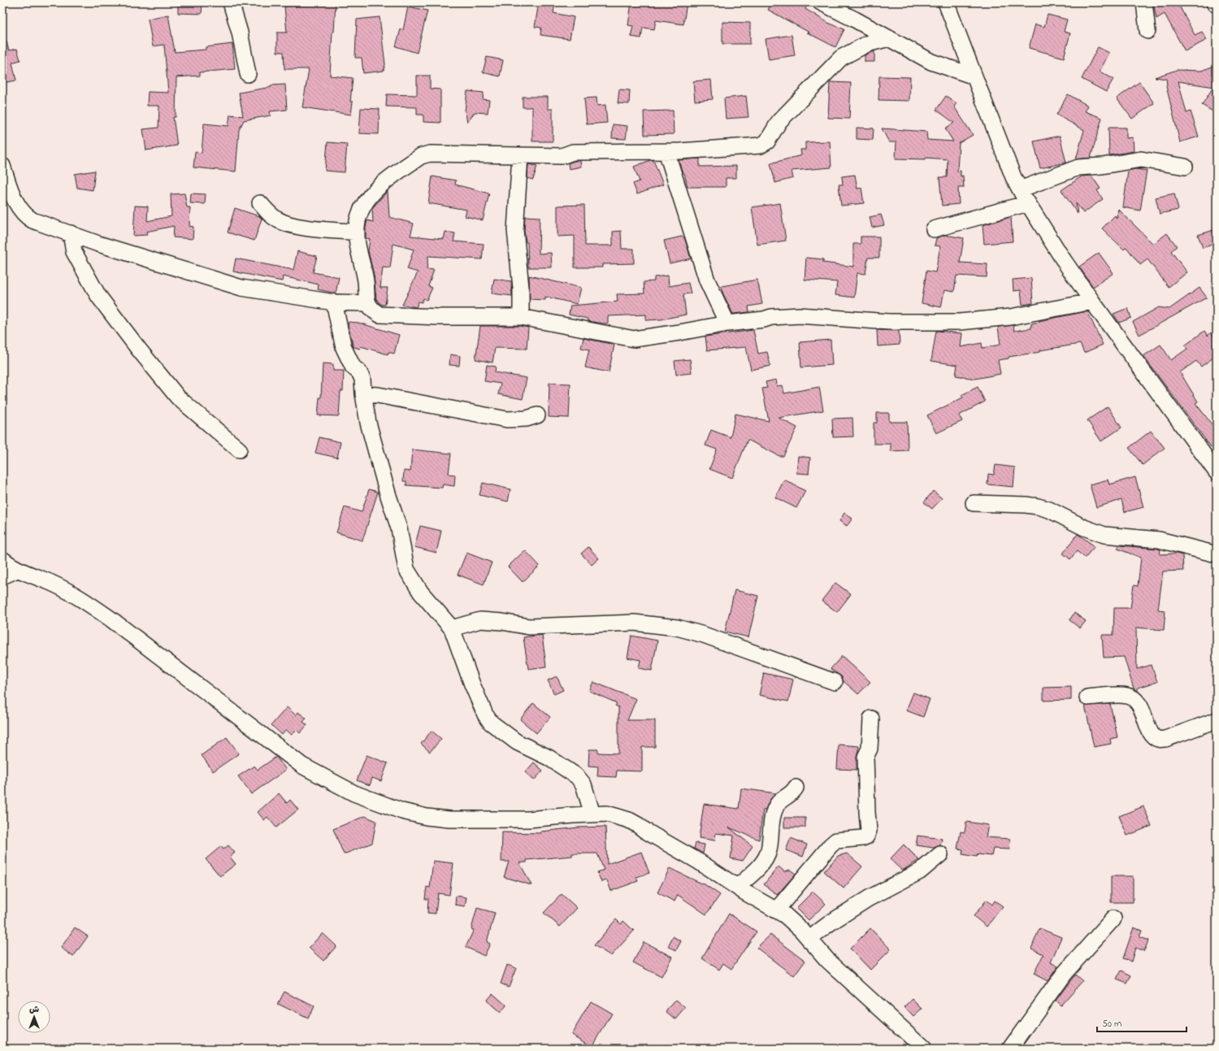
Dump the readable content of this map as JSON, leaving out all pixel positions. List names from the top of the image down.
{
  "scale_bar": "50 m",
  "north": "top"
}
